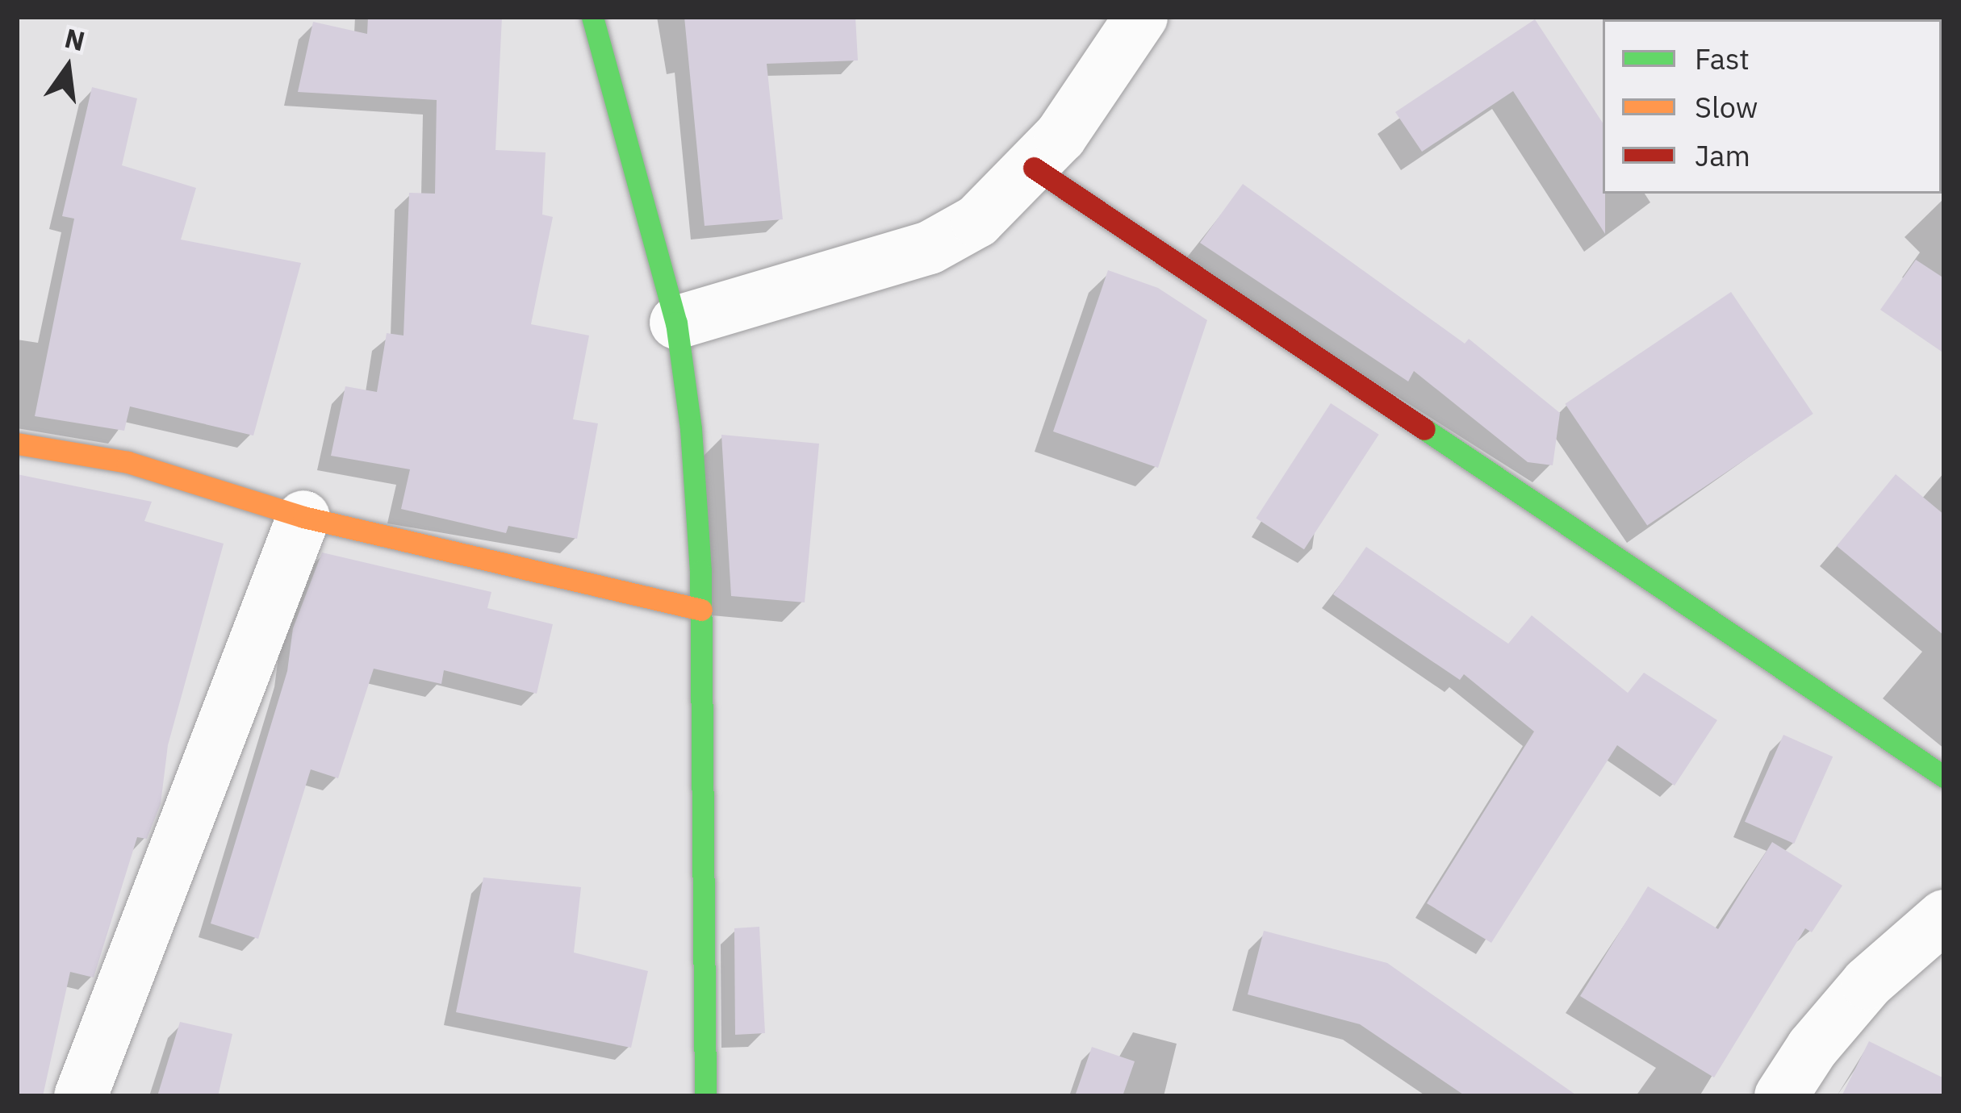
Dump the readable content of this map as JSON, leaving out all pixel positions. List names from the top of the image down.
{
  "legend": ["Fast", "Slow", "Jam"],
  "north": "top"
}
